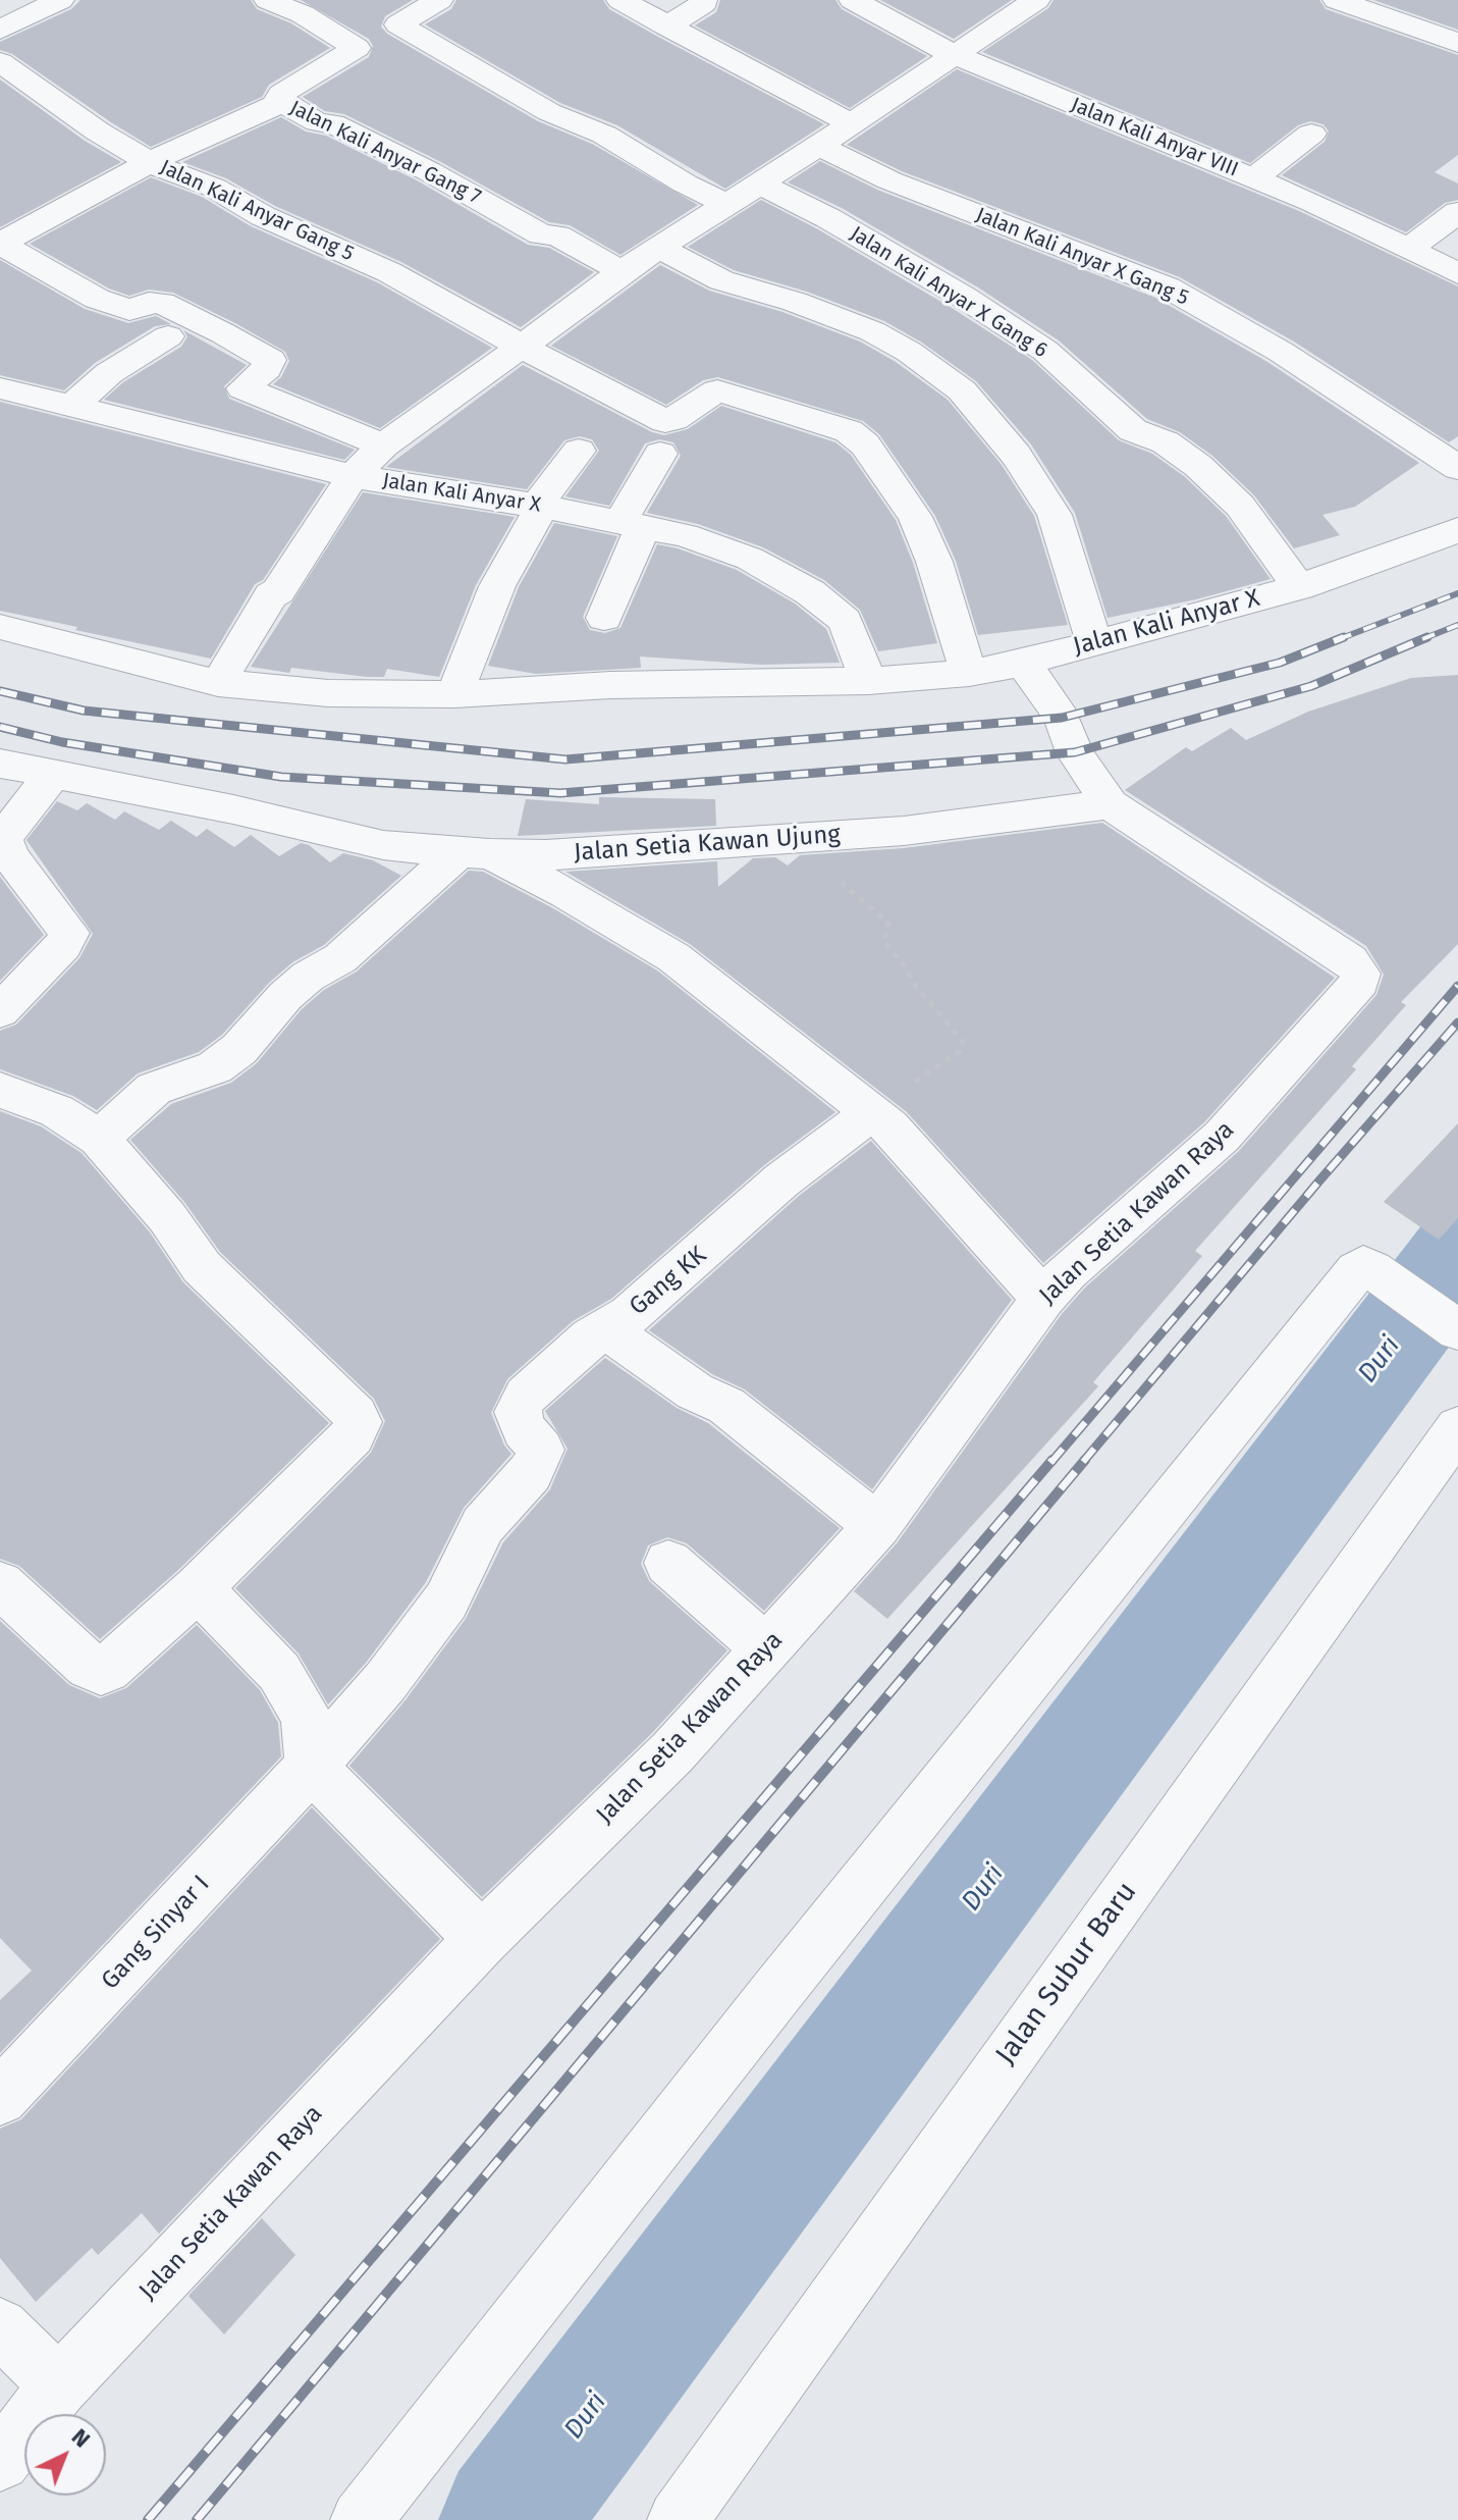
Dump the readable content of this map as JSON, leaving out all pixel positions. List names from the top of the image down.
{
  "streets": {
    "street": [
      "Jalan Kali Anyar VIII",
      "Jalan Kali Anyar Gang 7",
      "Jalan Kali Anyar Gang 5",
      "Jalan Kali Anyar X Gang 5",
      "Jalan Kali Anyar X Gang 6",
      "Jalan Kali Anyar X",
      "Jalan Setia Kawan Ujung",
      "Jalan Setia Kawan Raya",
      "Gang KK",
      "Gang Sinyar I",
      "Jalan Subur Baru"
    ]
  },
  "crossings": [
    ["Jalan Kali Anyar Gang 5", "Jalan Kali Anyar X"],
    ["Jalan Kali Anyar X Gang 6", "Jalan Kali Anyar X"],
    ["Jalan Setia Kawan Ujung", "Jalan Setia Kawan Raya"],
    ["Gang KK", "Gang Sinyar I"]
  ],
  "water": ["Duri"],
  "north": "top right"
}
